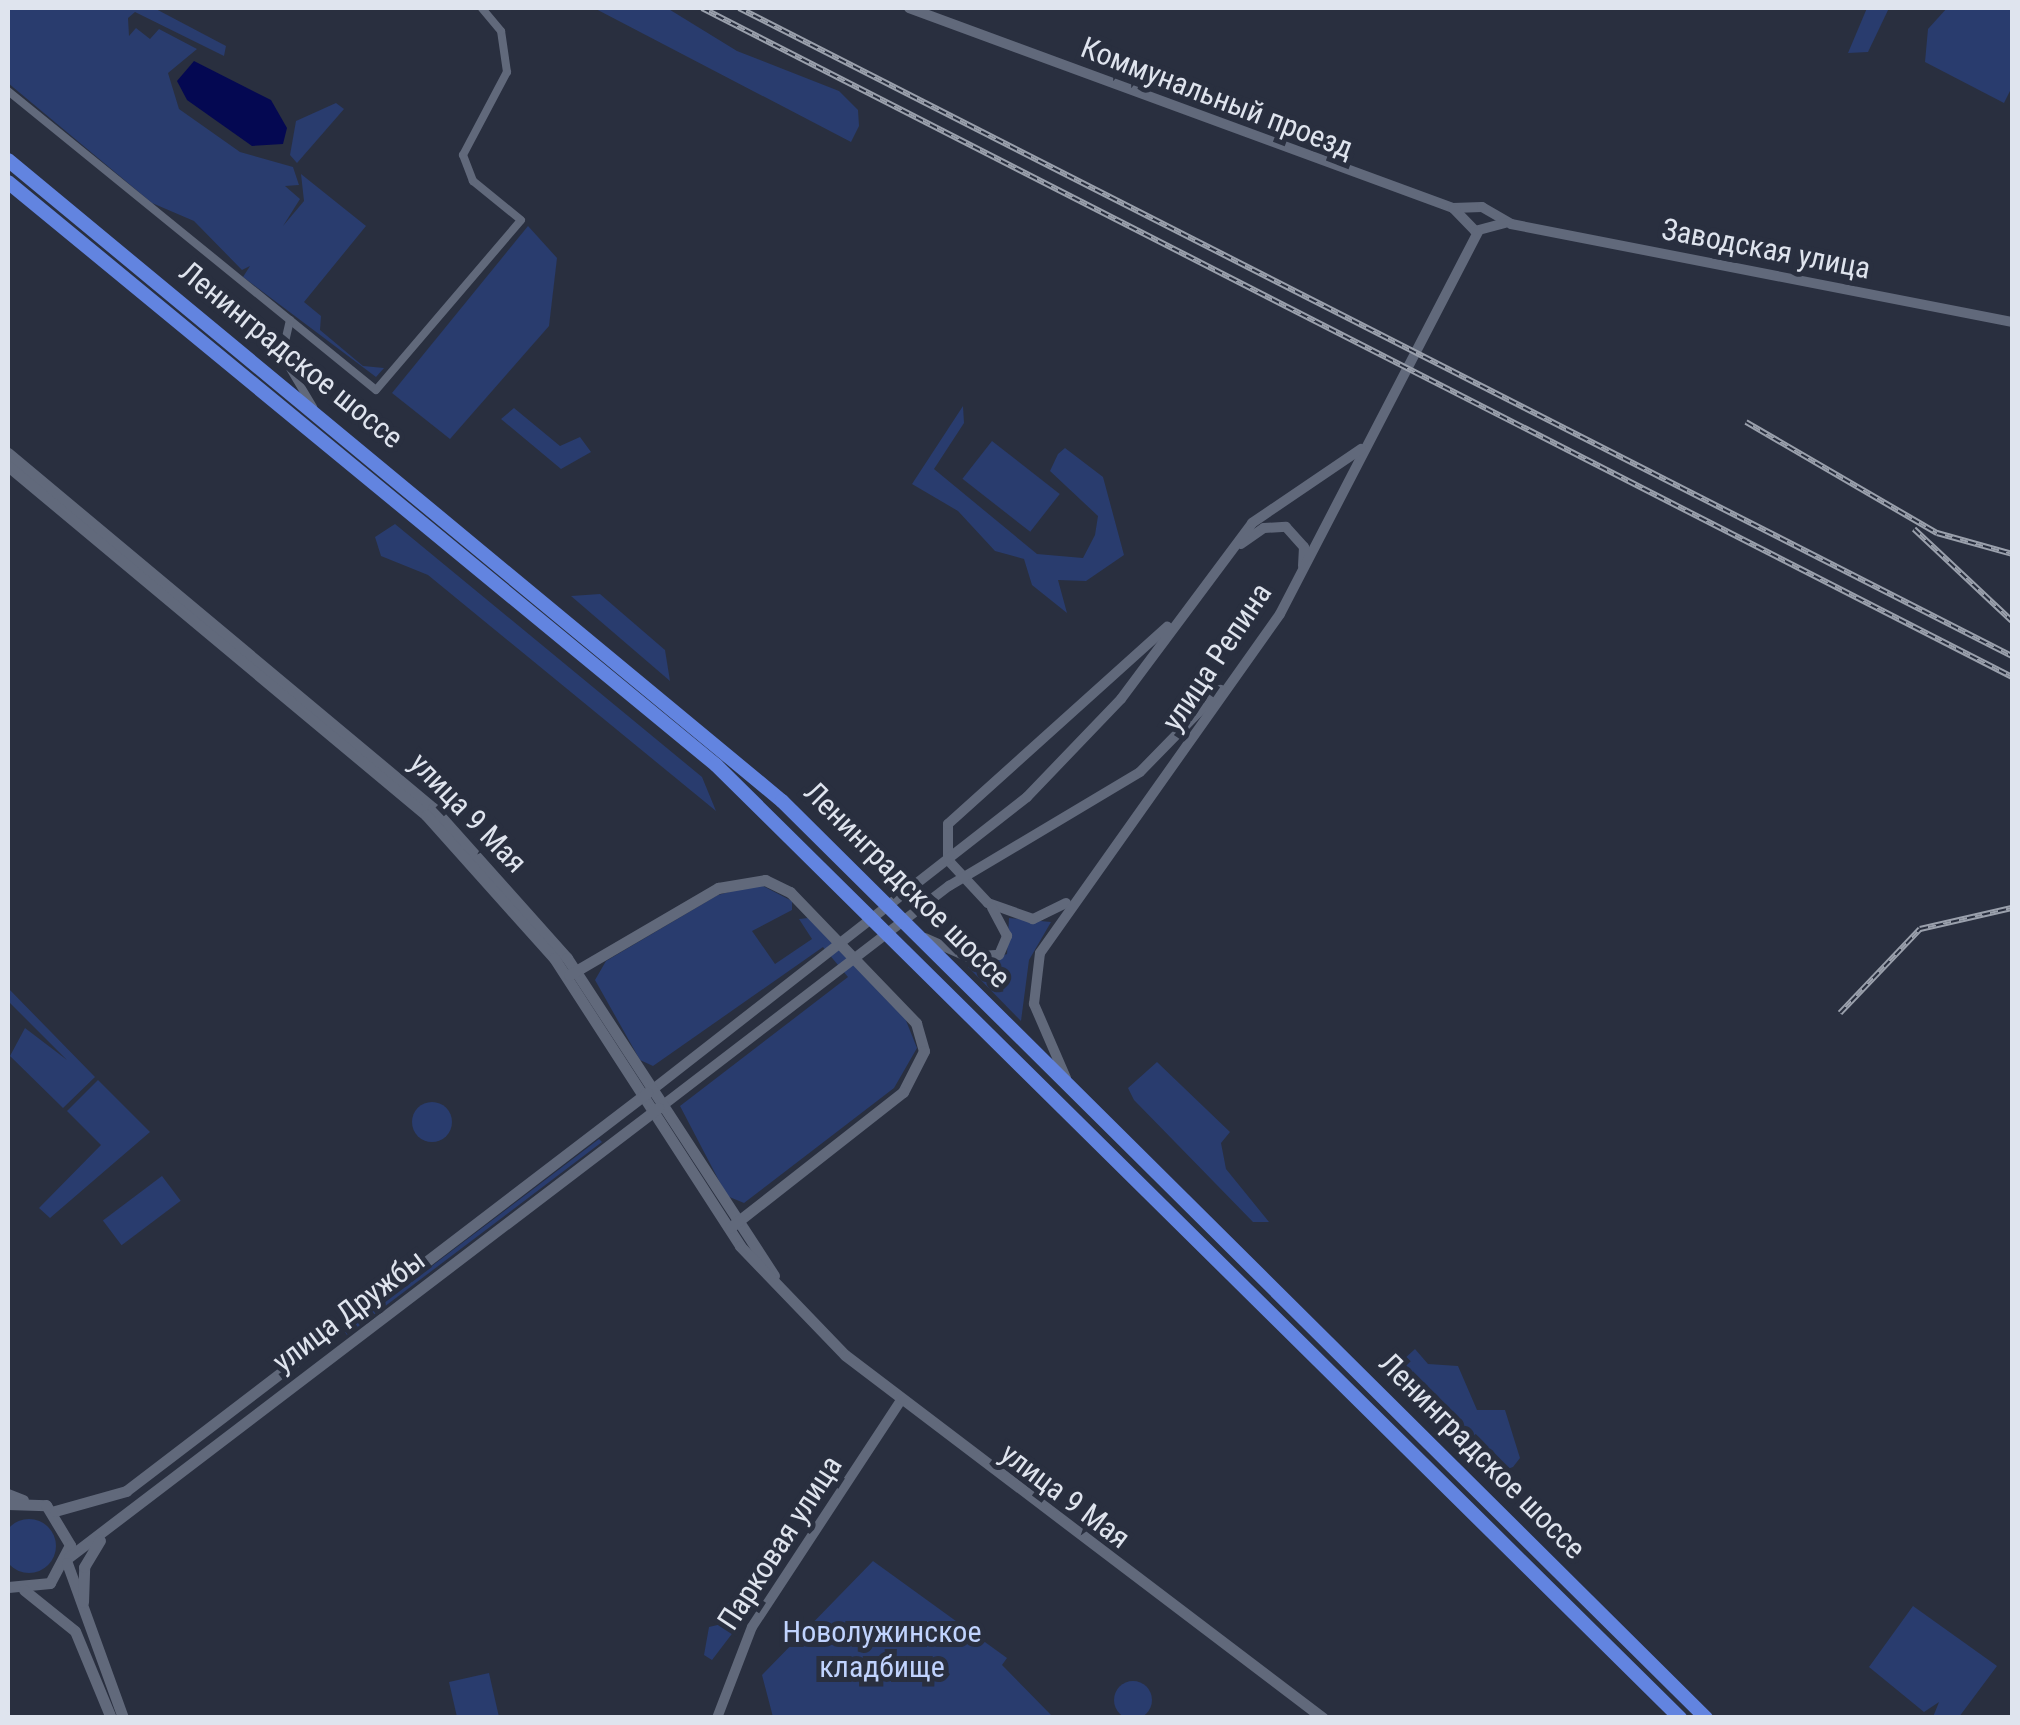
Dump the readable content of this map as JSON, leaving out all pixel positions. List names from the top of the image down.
{
  "streets": {
    "highway": ["Ленинградское шоссе"],
    "main road": ["улица 9 Мая", "улица Дружбы"],
    "street": [
      "Коммунальный проезд",
      "Заводская улица",
      "улица Репина",
      "Парковая улица"
    ]
  },
  "crossings": [
    ["Коммунальный проезд", "Заводская улица"],
    ["Коммунальный проезд", "улица Репина"],
    ["Заводская улица", "улица Репина"],
    ["Ленинградское шоссе", "улица Репина"],
    ["улица 9 Мая", "улица Дружбы"],
    ["улица 9 Мая", "Парковая улица"]
  ],
  "parks": ["Новолужинское кладбище"]
}
